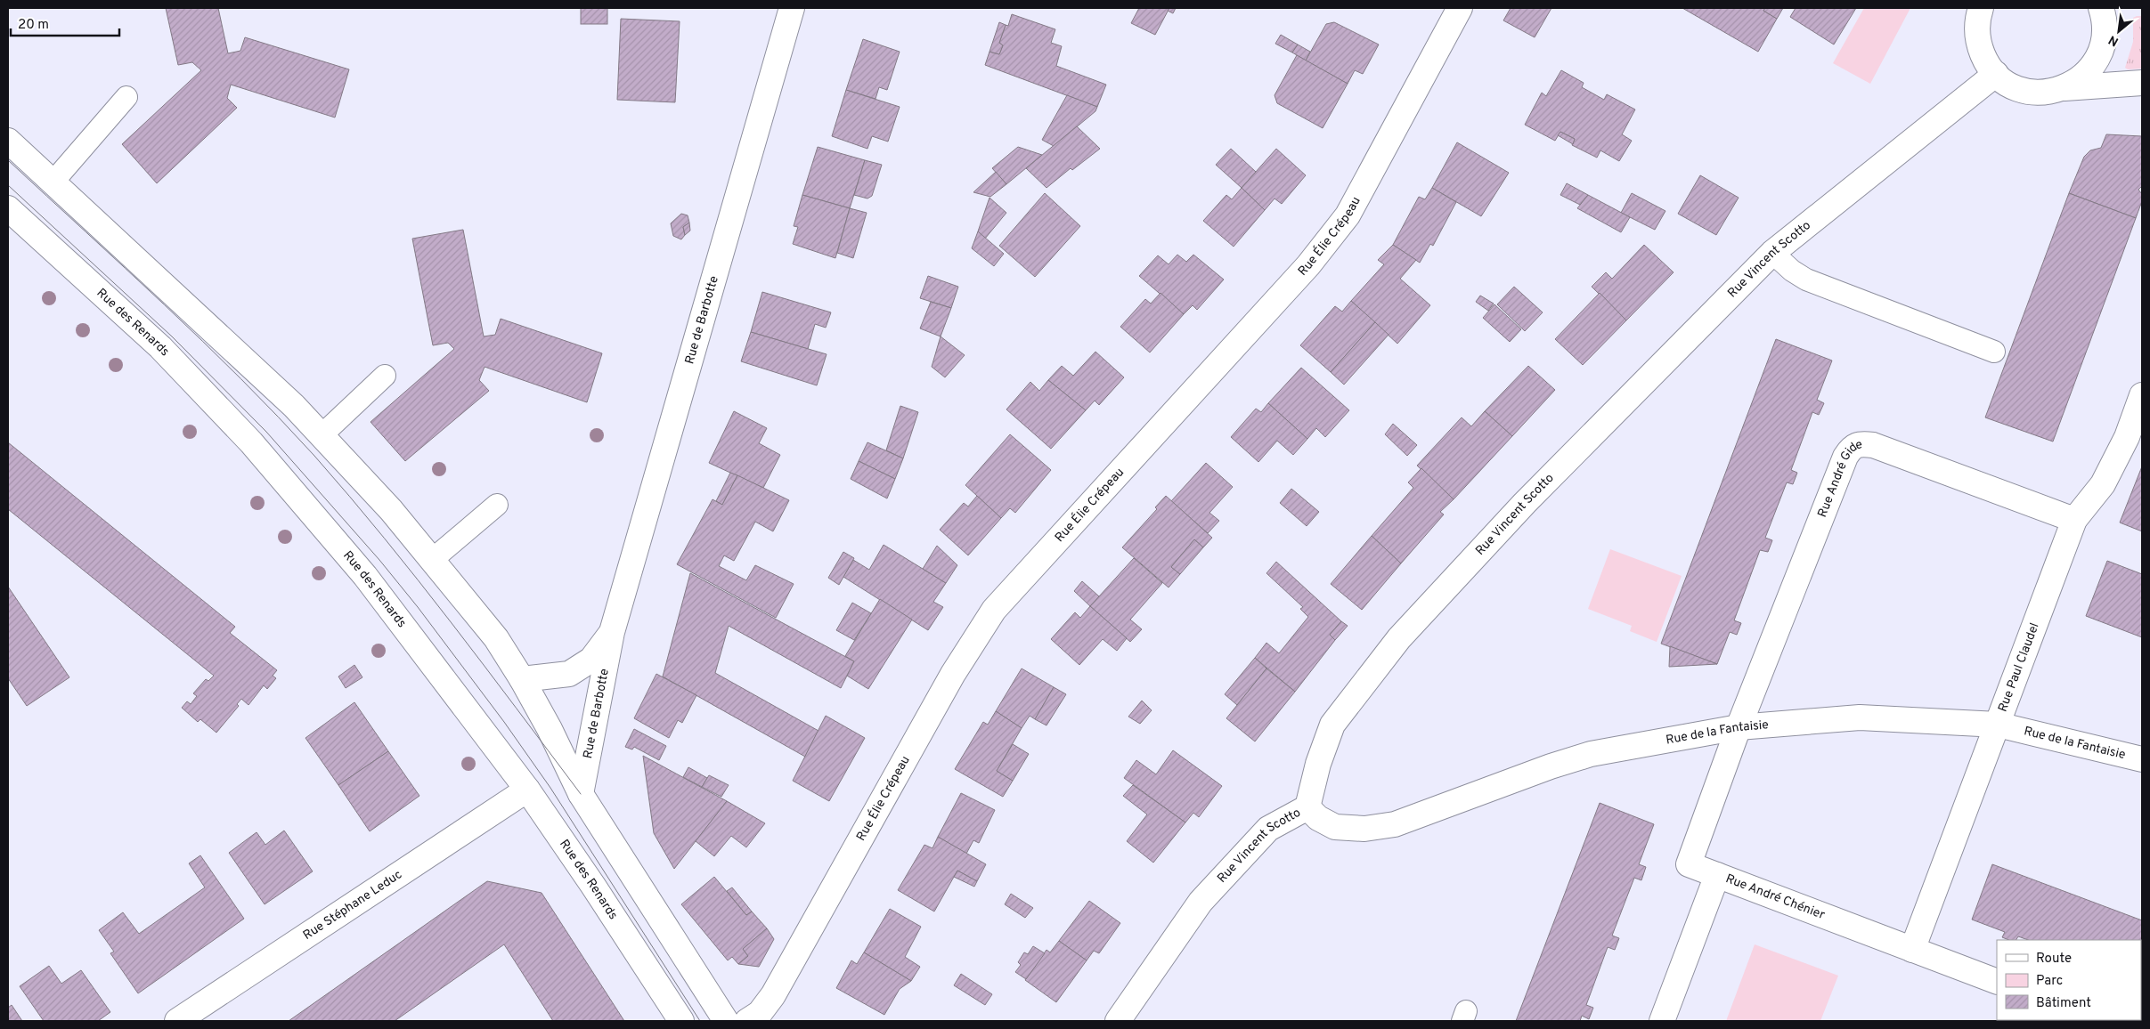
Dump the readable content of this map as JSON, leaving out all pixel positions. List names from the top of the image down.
{
  "streets": {
    "street": [
      "Rue Élie Crépeau",
      "Rue Vincent Scotto",
      "Rue de Barbotte",
      "Rue des Renards",
      "Rue André Gide",
      "Rue Paul Claudel",
      "Rue de la Fantaisie",
      "Rue André Chénier",
      "Rue Stéphane Leduc"
    ]
  },
  "crossings": [
    ["Rue Vincent Scotto", "Rue de la Fantaisie"],
    ["Rue des Renards", "Rue Stéphane Leduc"],
    ["Rue André Gide", "Rue Paul Claudel"],
    ["Rue André Gide", "Rue de la Fantaisie"],
    ["Rue André Gide", "Rue André Chénier"],
    ["Rue Paul Claudel", "Rue de la Fantaisie"],
    ["Rue Paul Claudel", "Rue André Chénier"],
    ["Rue de la Fantaisie", "Rue André Chénier"]
  ],
  "legend": ["Route", "Parc", "Bâtiment"],
  "scale_bar": "20 m",
  "north": "bottom left"
}
